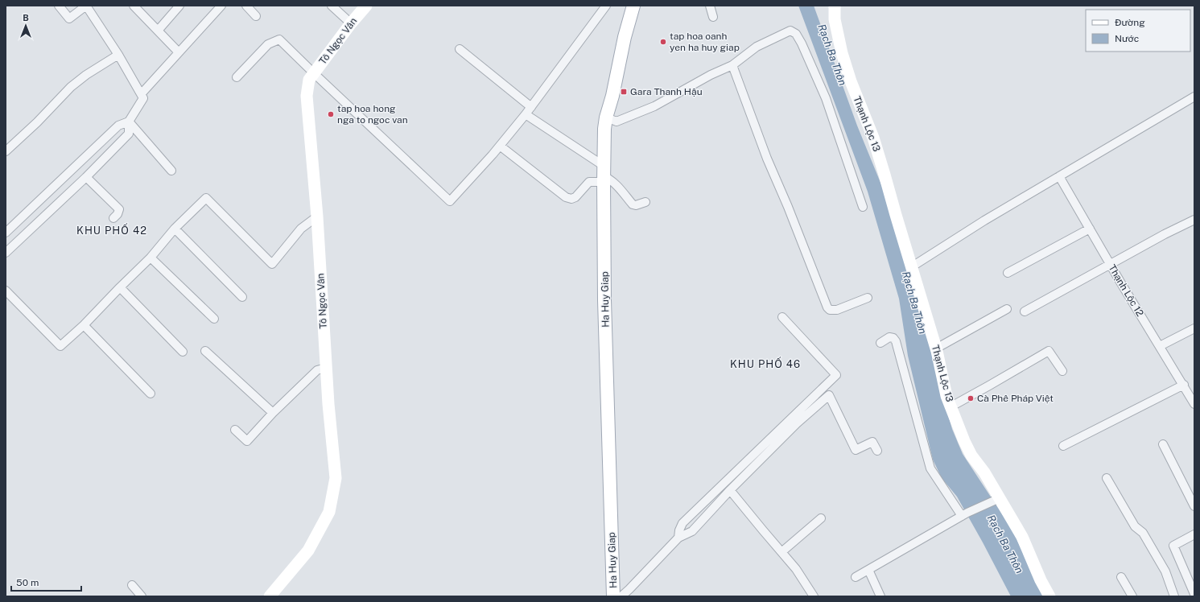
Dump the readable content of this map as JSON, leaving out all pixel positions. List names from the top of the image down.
{
  "streets": {
    "main road": ["Ha Huy Giap"],
    "street": ["Tô Ngọc Vân", "Thạnh Lộc 13", "Thạnh Lộc 12"]
  },
  "districts": ["KHU PHỐ 42", "KHU PHỐ 46"],
  "water": ["Rạch Ba Thôn"],
  "places": {
    "other": ["tap hoa oanh yen ha huy giap", "tap hoa hong nga to ngoc van", "Cà Phê Pháp Việt"],
    "transit": ["Gara Thanh Hậu"]
  },
  "legend": ["Đường", "Nước"],
  "scale_bar": "50 m",
  "north": "top"
}
